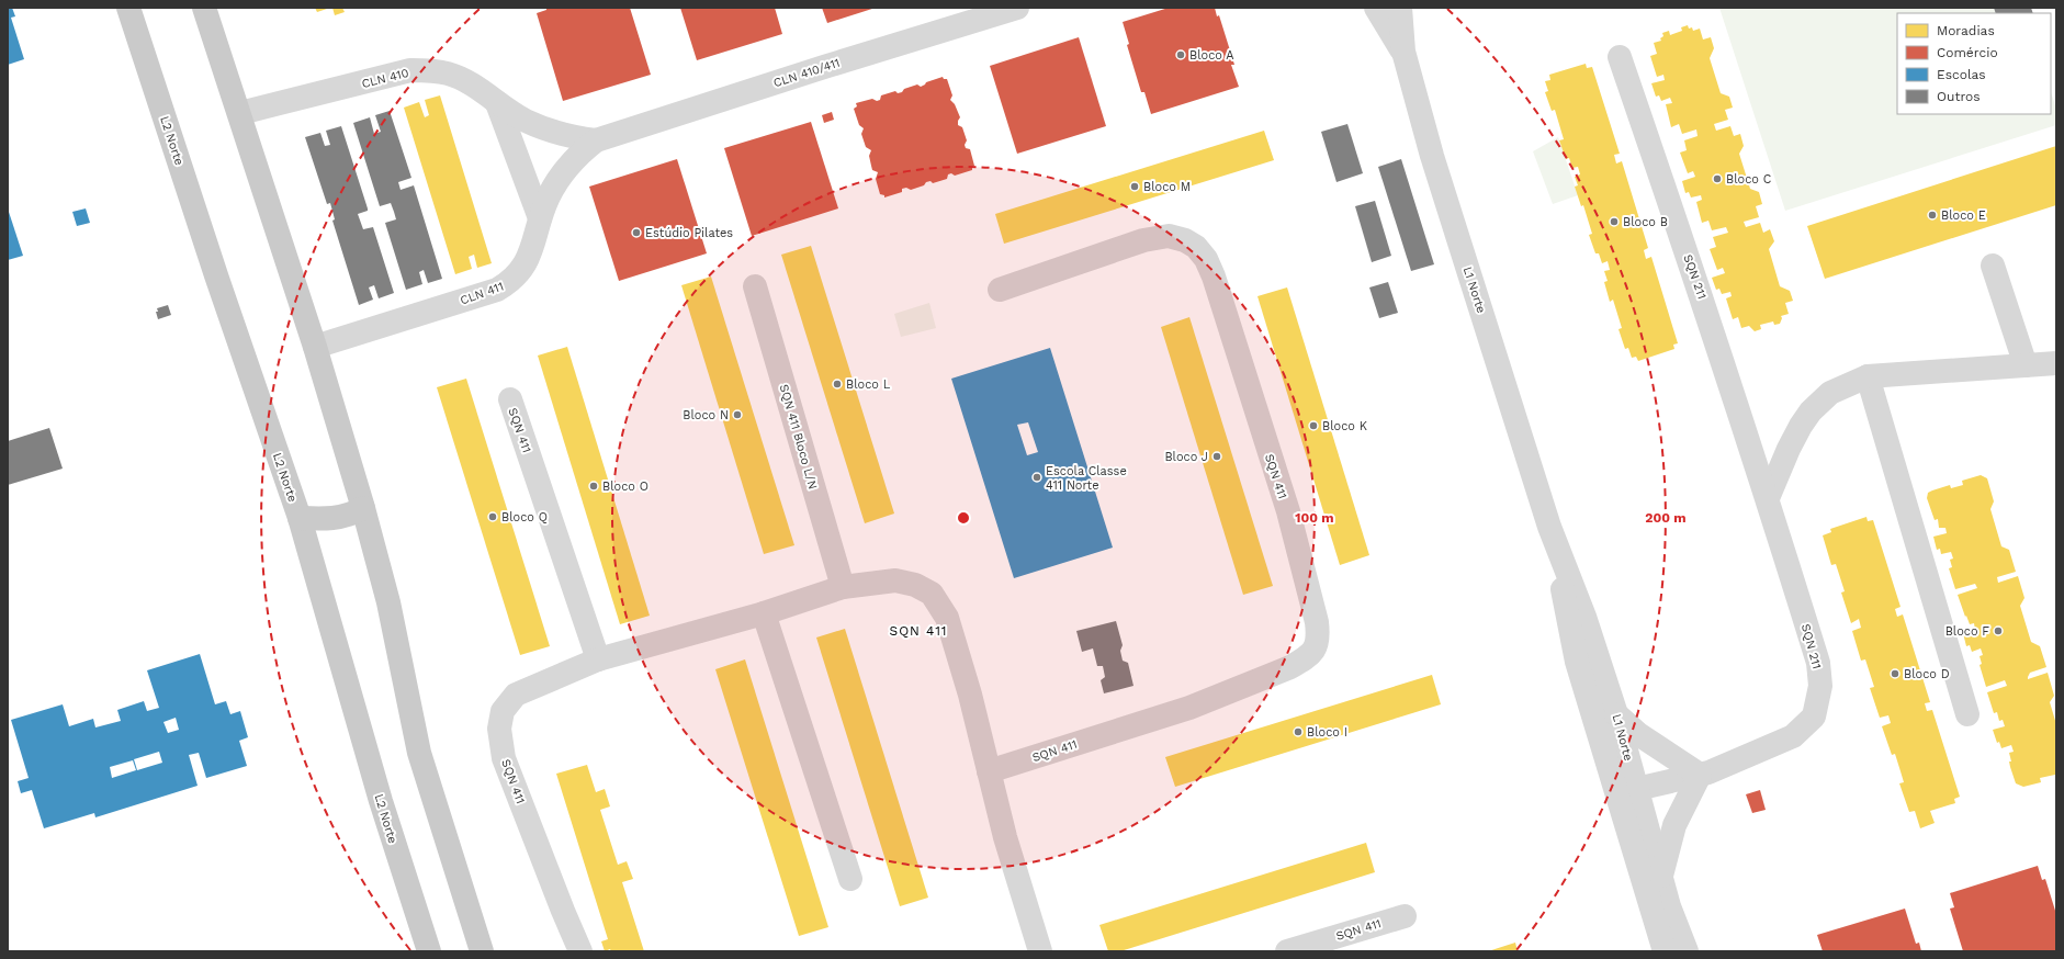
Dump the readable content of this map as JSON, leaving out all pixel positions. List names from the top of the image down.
{
  "streets": {
    "main road": ["L2 Norte"],
    "street": [
      "CLN 410/411",
      "CLN 410",
      "SQN 211",
      "L1 Norte",
      "CLN 411",
      "SQN 411",
      "SQN 411 Bloco L/N"
    ]
  },
  "crossings": [
    ["CLN 410/411", "CLN 410"],
    ["CLN 410/411", "CLN 411"],
    ["CLN 410", "CLN 411"],
    ["SQN 211", "L1 Norte"],
    ["SQN 411", "SQN 411 Bloco L/N"]
  ],
  "districts": ["SQN 411"],
  "places": [
    "Bloco A",
    "Bloco C",
    "Bloco M",
    "Bloco E",
    "Bloco B",
    "Estúdio Pilates",
    "Bloco L",
    "Bloco N",
    "Bloco K",
    "Bloco J",
    "Escola Classe 411 Norte",
    "Bloco O",
    "Bloco Q",
    "Bloco F",
    "Bloco D",
    "Bloco I"
  ],
  "legend": [
    "Moradias",
    "Comércio",
    "Escolas",
    "Outros"
  ],
  "rings": ["100 m", "200 m"]
}
